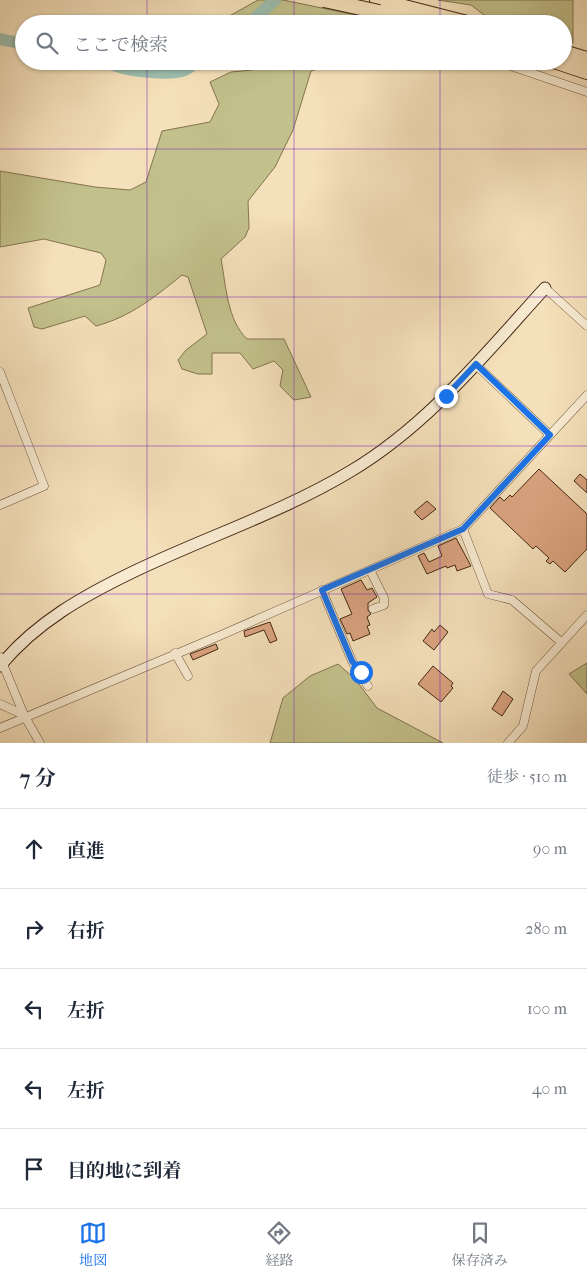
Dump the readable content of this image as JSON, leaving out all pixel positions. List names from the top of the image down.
{
  "page": {
    "search": "ここで検索",
    "heading": ["7 分", "徒歩 · 510 m"],
    "list": [
      ["直進", "90 m"],
      ["右折", "280 m"],
      ["左折", "100 m"],
      ["左折", "40 m"],
      "目的地に到着"
    ],
    "nav": ["地図", "経路", "保存済み"]
  }
}
